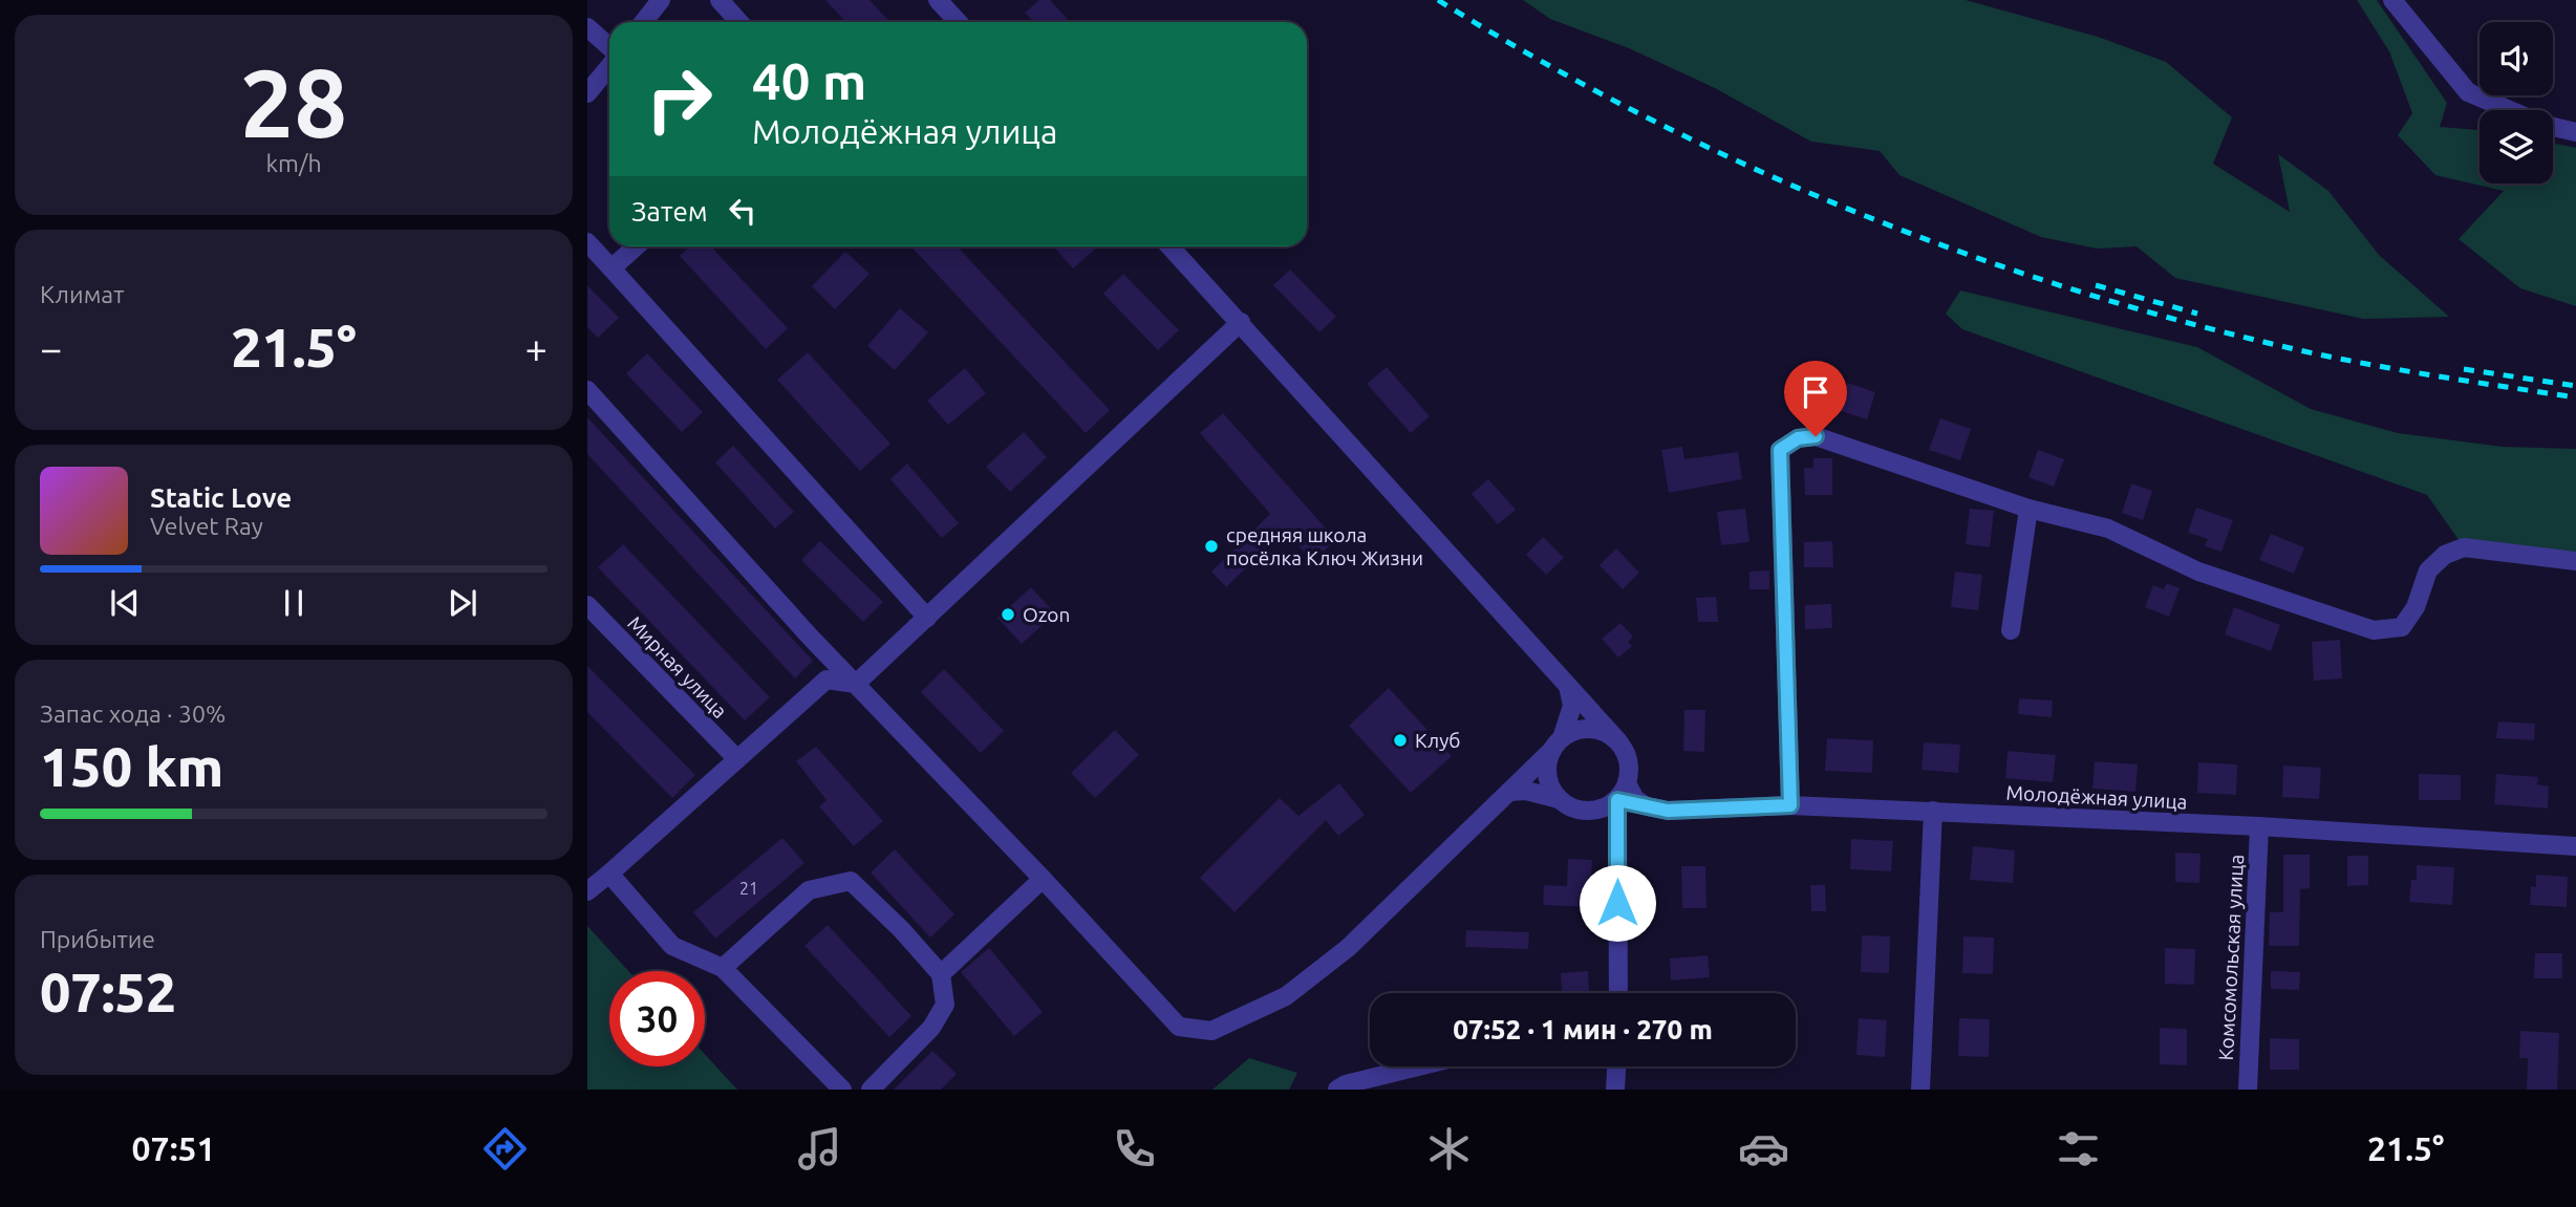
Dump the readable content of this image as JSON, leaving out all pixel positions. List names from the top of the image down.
{
  "streets": {
    "street": ["Мирная улица", "Молодёжная улица", "Комсомольская улица"]
  },
  "crossings": [
    ["Молодёжная улица", "Комсомольская улица"]
  ],
  "places": ["средняя школа посёлка Ключ Жизни", "Ozon", "Клуб"],
  "house_numbers": ["21"],
  "page": {
    "tile": [
      ["28", "km/h"],
      "Климат",
      ["Запас хода · 30%", "150 km"],
      ["Прибытие", "07:52"]
    ],
    "turn": ["40 m", "Молодёжная улица"],
    "then": "Затем",
    "heat": ["−", "21.5°", "+"],
    "song": ["Static Love", "Velvet Ray"],
    "limit": "30",
    "trip": "07:52 · 1 мин · 270 m",
    "tabs": ["07:51", "21.5°"]
  }
}
